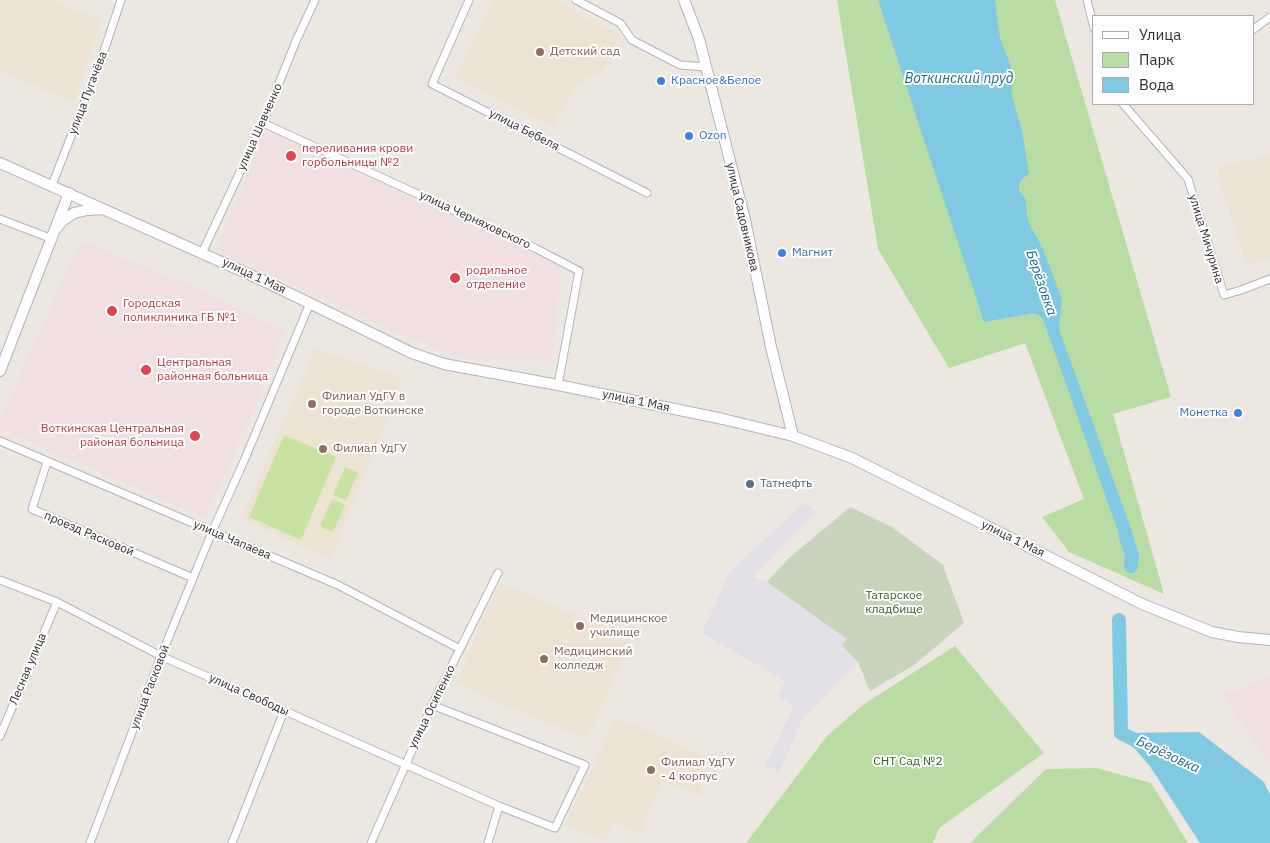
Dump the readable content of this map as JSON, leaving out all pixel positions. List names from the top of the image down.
{
  "streets": {
    "main road": ["улица Садовникова", "улица 1 Мая"],
    "street": [
      "улица Пугачёва",
      "улица Шевченко",
      "улица Бебеля",
      "улица Черняховского",
      "улица Мичурина",
      "проезд Расковой",
      "улица Чапаева",
      "Лесная улица",
      "улица Расковой",
      "улица Свободы",
      "улица Осипенко"
    ]
  },
  "crossings": [
    ["улица Пугачёва", "улица 1 Мая"],
    ["улица Шевченко", "улица Черняховского"],
    ["улица Шевченко", "улица 1 Мая"],
    ["улица Садовникова", "улица 1 Мая"],
    ["улица Черняховского", "улица 1 Мая"],
    ["улица 1 Мая", "улица Расковой"],
    ["проезд Расковой", "улица Чапаева"],
    ["проезд Расковой", "улица Расковой"],
    ["улица Чапаева", "улица Расковой"],
    ["улица Чапаева", "улица Осипенко"],
    ["Лесная улица", "улица Свободы"],
    ["улица Расковой", "улица Свободы"],
    ["улица Свободы", "улица Осипенко"]
  ],
  "water": ["Воткинский пруд", "Берёзовка"],
  "parks": ["Татарское кладбище", "СНТ Сад №2"],
  "places": [
    "Детский сад",
    "Красное&Белое",
    "Ozon",
    "переливания крови горбольницы №2",
    "Магнит",
    "родильное отделение",
    "Городская поликлиника ГБ №1",
    "Центральная районная больница",
    "Филиал УдГУ в городе Воткинске",
    "Монетка",
    "Воткинская Центральная районая больница",
    "Филиал УдГУ",
    "Татнефть",
    "Медицинское училище",
    "Медицинский колледж",
    "Филиал УдГУ - 4 корпус"
  ],
  "legend": ["Улица", "Парк", "Вода"]
}
